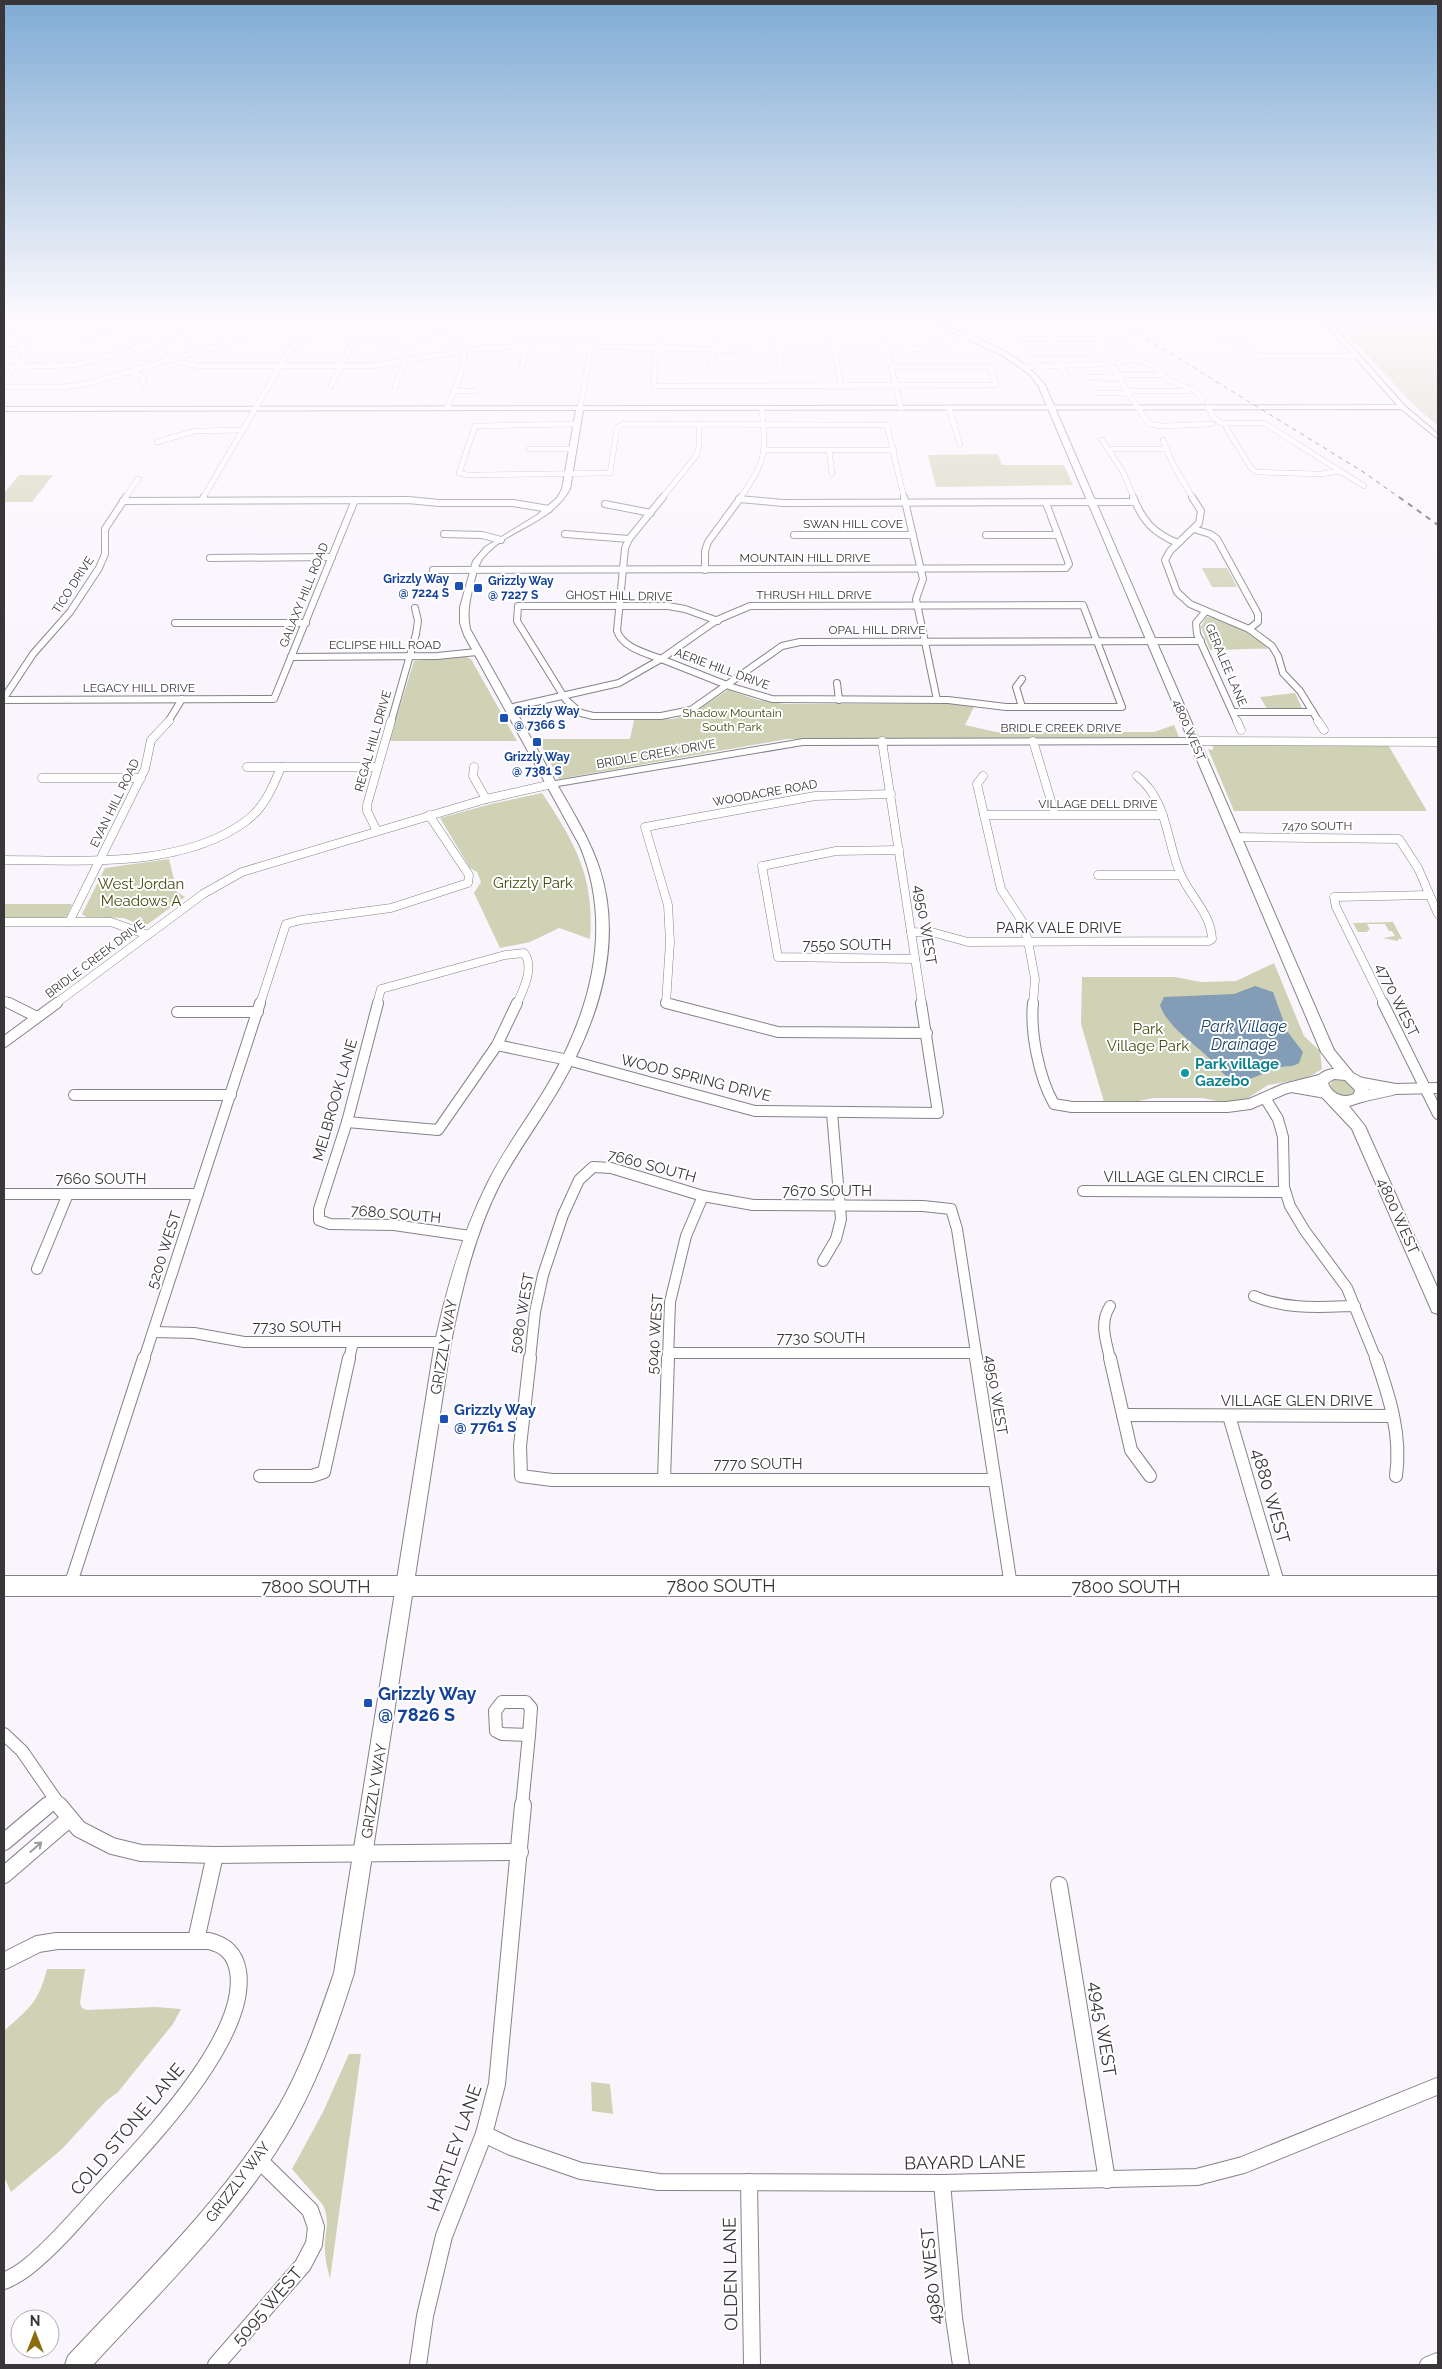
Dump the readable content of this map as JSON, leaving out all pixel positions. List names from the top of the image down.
{
  "streets": {
    "main road": ["4800 WEST", "7800 SOUTH"],
    "street": [
      "SWAN HILL COVE",
      "MOUNTAIN HILL DRIVE",
      "TICO DRIVE",
      "GALAXY HILL ROAD",
      "THRUSH HILL DRIVE",
      "GHOST HILL DRIVE",
      "OPAL HILL DRIVE",
      "ECLIPSE HILL ROAD",
      "GERALEE LANE",
      "AERIE HILL DRIVE",
      "LEGACY HILL DRIVE",
      "BRIDLE CREEK DRIVE",
      "REGAL HILL DRIVE",
      "WOODACRE ROAD",
      "EVAN HILL ROAD",
      "VILLAGE DELL DRIVE",
      "7470 SOUTH",
      "4950 WEST",
      "PARK VALE DRIVE",
      "7550 SOUTH",
      "4770 WEST",
      "WOOD SPRING DRIVE",
      "MELBROOK LANE",
      "7660 SOUTH",
      "VILLAGE GLEN CIRCLE",
      "7670 SOUTH",
      "7680 SOUTH",
      "5200 WEST",
      "5080 WEST",
      "7730 SOUTH",
      "5040 WEST",
      "GRIZZLY WAY",
      "VILLAGE GLEN DRIVE",
      "7770 SOUTH",
      "4880 WEST",
      "4945 WEST",
      "COLD STONE LANE",
      "HARTLEY LANE",
      "BAYARD LANE",
      "OLDEN LANE",
      "4980 WEST",
      "5095 WEST"
    ]
  },
  "crossings": [
    ["MOUNTAIN HILL DRIVE", "AERIE HILL DRIVE"],
    ["MOUNTAIN HILL DRIVE", "GRIZZLY WAY"],
    ["TICO DRIVE", "LEGACY HILL DRIVE"],
    ["GALAXY HILL ROAD", "ECLIPSE HILL ROAD"],
    ["GALAXY HILL ROAD", "LEGACY HILL DRIVE"],
    ["THRUSH HILL DRIVE", "GHOST HILL DRIVE"],
    ["THRUSH HILL DRIVE", "OPAL HILL DRIVE"],
    ["THRUSH HILL DRIVE", "AERIE HILL DRIVE"],
    ["THRUSH HILL DRIVE", "GRIZZLY WAY"],
    ["GHOST HILL DRIVE", "OPAL HILL DRIVE"],
    ["GHOST HILL DRIVE", "AERIE HILL DRIVE"],
    ["OPAL HILL DRIVE", "GERALEE LANE"],
    ["OPAL HILL DRIVE", "AERIE HILL DRIVE"],
    ["OPAL HILL DRIVE", "4800 WEST"],
    ["ECLIPSE HILL ROAD", "REGAL HILL DRIVE"],
    ["ECLIPSE HILL ROAD", "GRIZZLY WAY"],
    ["LEGACY HILL DRIVE", "EVAN HILL ROAD"],
    ["BRIDLE CREEK DRIVE", "4800 WEST"],
    ["BRIDLE CREEK DRIVE", "REGAL HILL DRIVE"],
    ["BRIDLE CREEK DRIVE", "4950 WEST"],
    ["BRIDLE CREEK DRIVE", "5200 WEST"],
    ["BRIDLE CREEK DRIVE", "GRIZZLY WAY"],
    ["4800 WEST", "7470 SOUTH"],
    ["WOODACRE ROAD", "4950 WEST"],
    ["VILLAGE DELL DRIVE", "PARK VALE DRIVE"],
    ["7470 SOUTH", "4770 WEST"],
    ["4950 WEST", "PARK VALE DRIVE"],
    ["4950 WEST", "7550 SOUTH"],
    ["4950 WEST", "WOOD SPRING DRIVE"],
    ["4950 WEST", "7670 SOUTH"],
    ["4950 WEST", "7730 SOUTH"],
    ["4950 WEST", "7770 SOUTH"],
    ["4950 WEST", "7800 SOUTH"],
    ["WOOD SPRING DRIVE", "MELBROOK LANE"],
    ["WOOD SPRING DRIVE", "GRIZZLY WAY"],
    ["MELBROOK LANE", "7680 SOUTH"],
    ["7660 SOUTH", "7670 SOUTH"],
    ["7660 SOUTH", "5200 WEST"],
    ["7660 SOUTH", "5080 WEST"],
    ["7660 SOUTH", "5040 WEST"],
    ["VILLAGE GLEN CIRCLE", "VILLAGE GLEN DRIVE"],
    ["7670 SOUTH", "5040 WEST"],
    ["7680 SOUTH", "GRIZZLY WAY"],
    ["5200 WEST", "7730 SOUTH"],
    ["5200 WEST", "7800 SOUTH"],
    ["5080 WEST", "7770 SOUTH"],
    ["7730 SOUTH", "5040 WEST"],
    ["7730 SOUTH", "GRIZZLY WAY"],
    ["5040 WEST", "7770 SOUTH"],
    ["GRIZZLY WAY", "7800 SOUTH"],
    ["GRIZZLY WAY", "5095 WEST"],
    ["VILLAGE GLEN DRIVE", "4880 WEST"],
    ["4880 WEST", "7800 SOUTH"],
    ["4945 WEST", "BAYARD LANE"],
    ["HARTLEY LANE", "BAYARD LANE"],
    ["BAYARD LANE", "OLDEN LANE"],
    ["BAYARD LANE", "4980 WEST"]
  ],
  "water": ["Park Village Drainage"],
  "parks": [
    "Shadow Mountain South Park",
    "Grizzly Park",
    "West Jordan Meadows A",
    "Park Village Park"
  ],
  "places": {
    "transit": [
      "Grizzly Way @ 7224 S",
      "Grizzly Way @ 7227 S",
      "Grizzly Way @ 7366 S",
      "Grizzly Way @ 7381 S",
      "Grizzly Way @ 7761 S",
      "Grizzly Way @ 7826 S"
    ],
    "other": ["Park village Gazebo"]
  },
  "north": "top"
}
